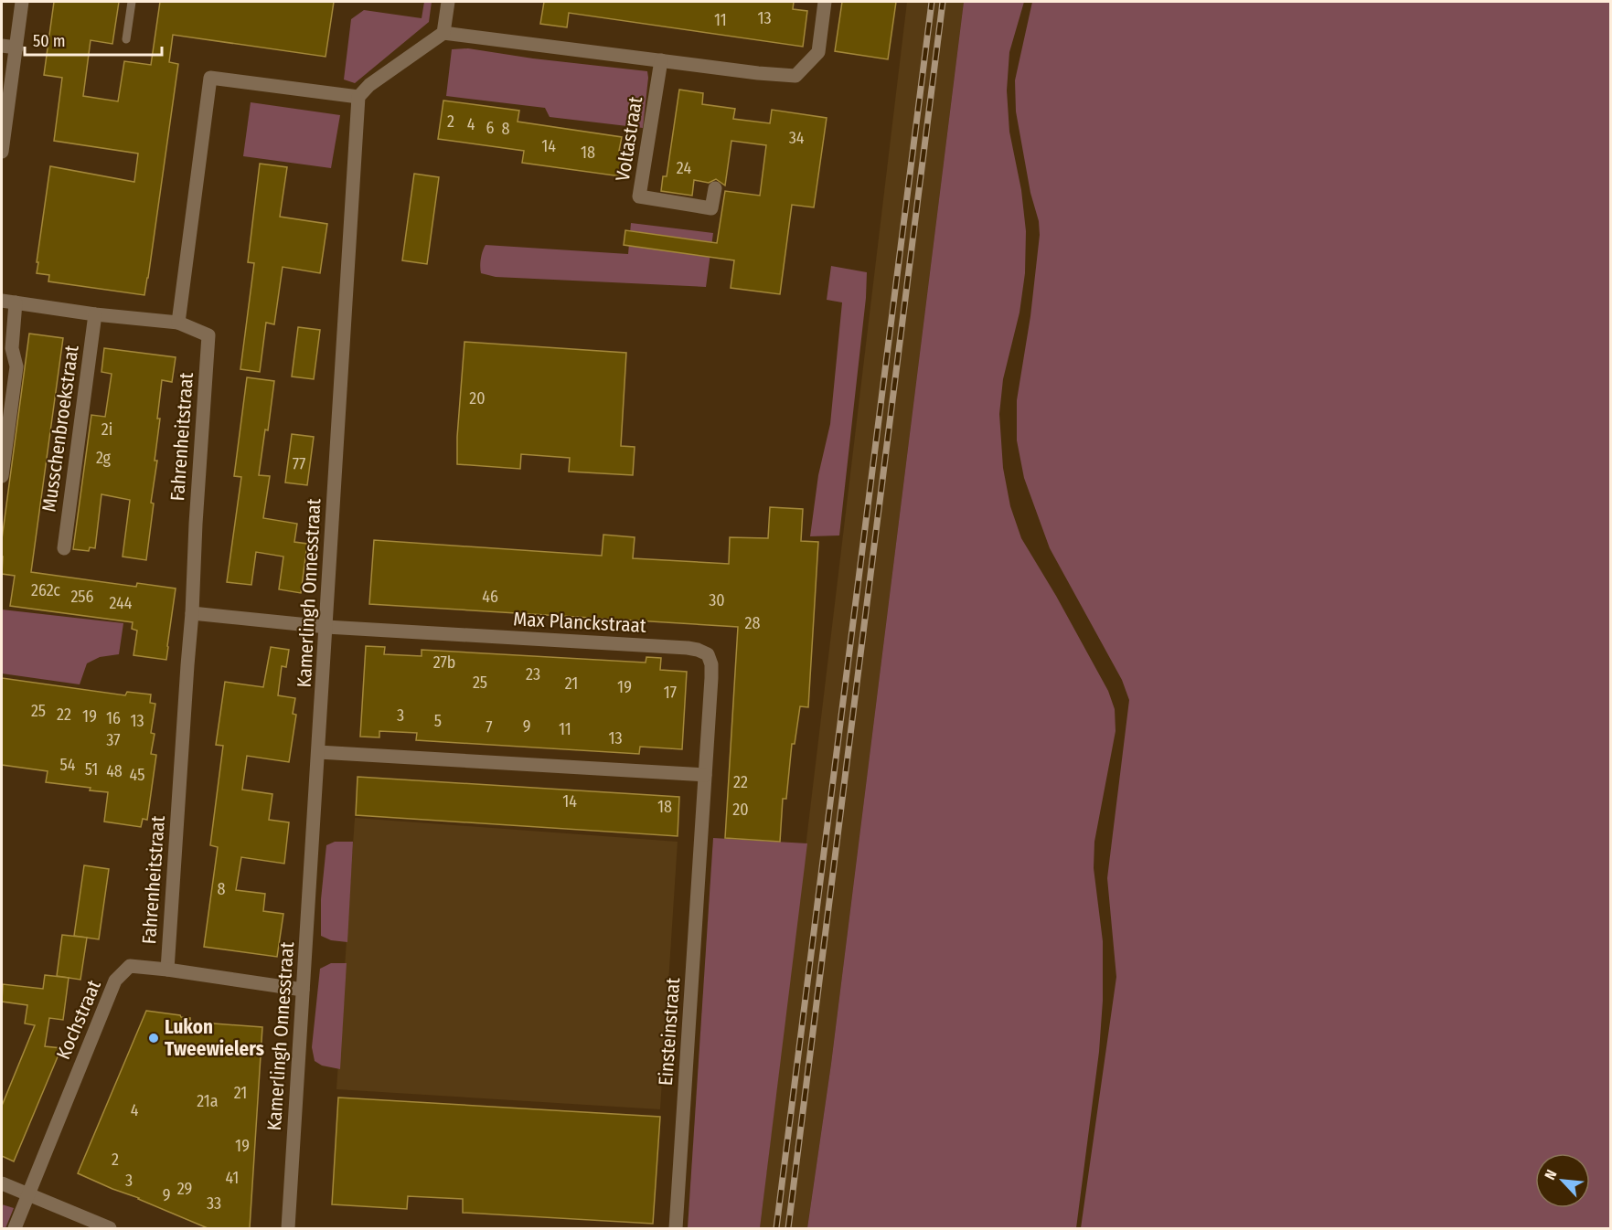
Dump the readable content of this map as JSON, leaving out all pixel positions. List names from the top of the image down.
{
  "streets": {
    "street": [
      "Voltastraat",
      "Musschenbroekstraat",
      "Fahrenheitstraat",
      "Kamerlingh Onnesstraat",
      "Max Planckstraat",
      "Kochstraat",
      "Einsteinstraat"
    ]
  },
  "crossings": [
    ["Fahrenheitstraat", "Kochstraat"],
    ["Kamerlingh Onnesstraat", "Max Planckstraat"],
    ["Kamerlingh Onnesstraat", "Kochstraat"],
    ["Max Planckstraat", "Einsteinstraat"]
  ],
  "places": ["Lukon Tweewielers"],
  "house_numbers": [
    "13",
    "11",
    "2",
    "4",
    "6",
    "8",
    "34",
    "14",
    "18",
    "24",
    "20",
    "2i",
    "2g",
    "77",
    "262c",
    "256",
    "46",
    "30",
    "244",
    "28",
    "27b",
    "23",
    "25",
    "21",
    "19",
    "17",
    "25",
    "22",
    "3",
    "19",
    "16",
    "13",
    "5",
    "9",
    "7",
    "11",
    "13",
    "37",
    "54",
    "51",
    "48",
    "45",
    "22",
    "14",
    "18",
    "20",
    "8",
    "21",
    "21a",
    "4",
    "19",
    "2",
    "41",
    "3",
    "29",
    "9",
    "33"
  ],
  "scale_bar": "50 m",
  "north": "top left"
}
